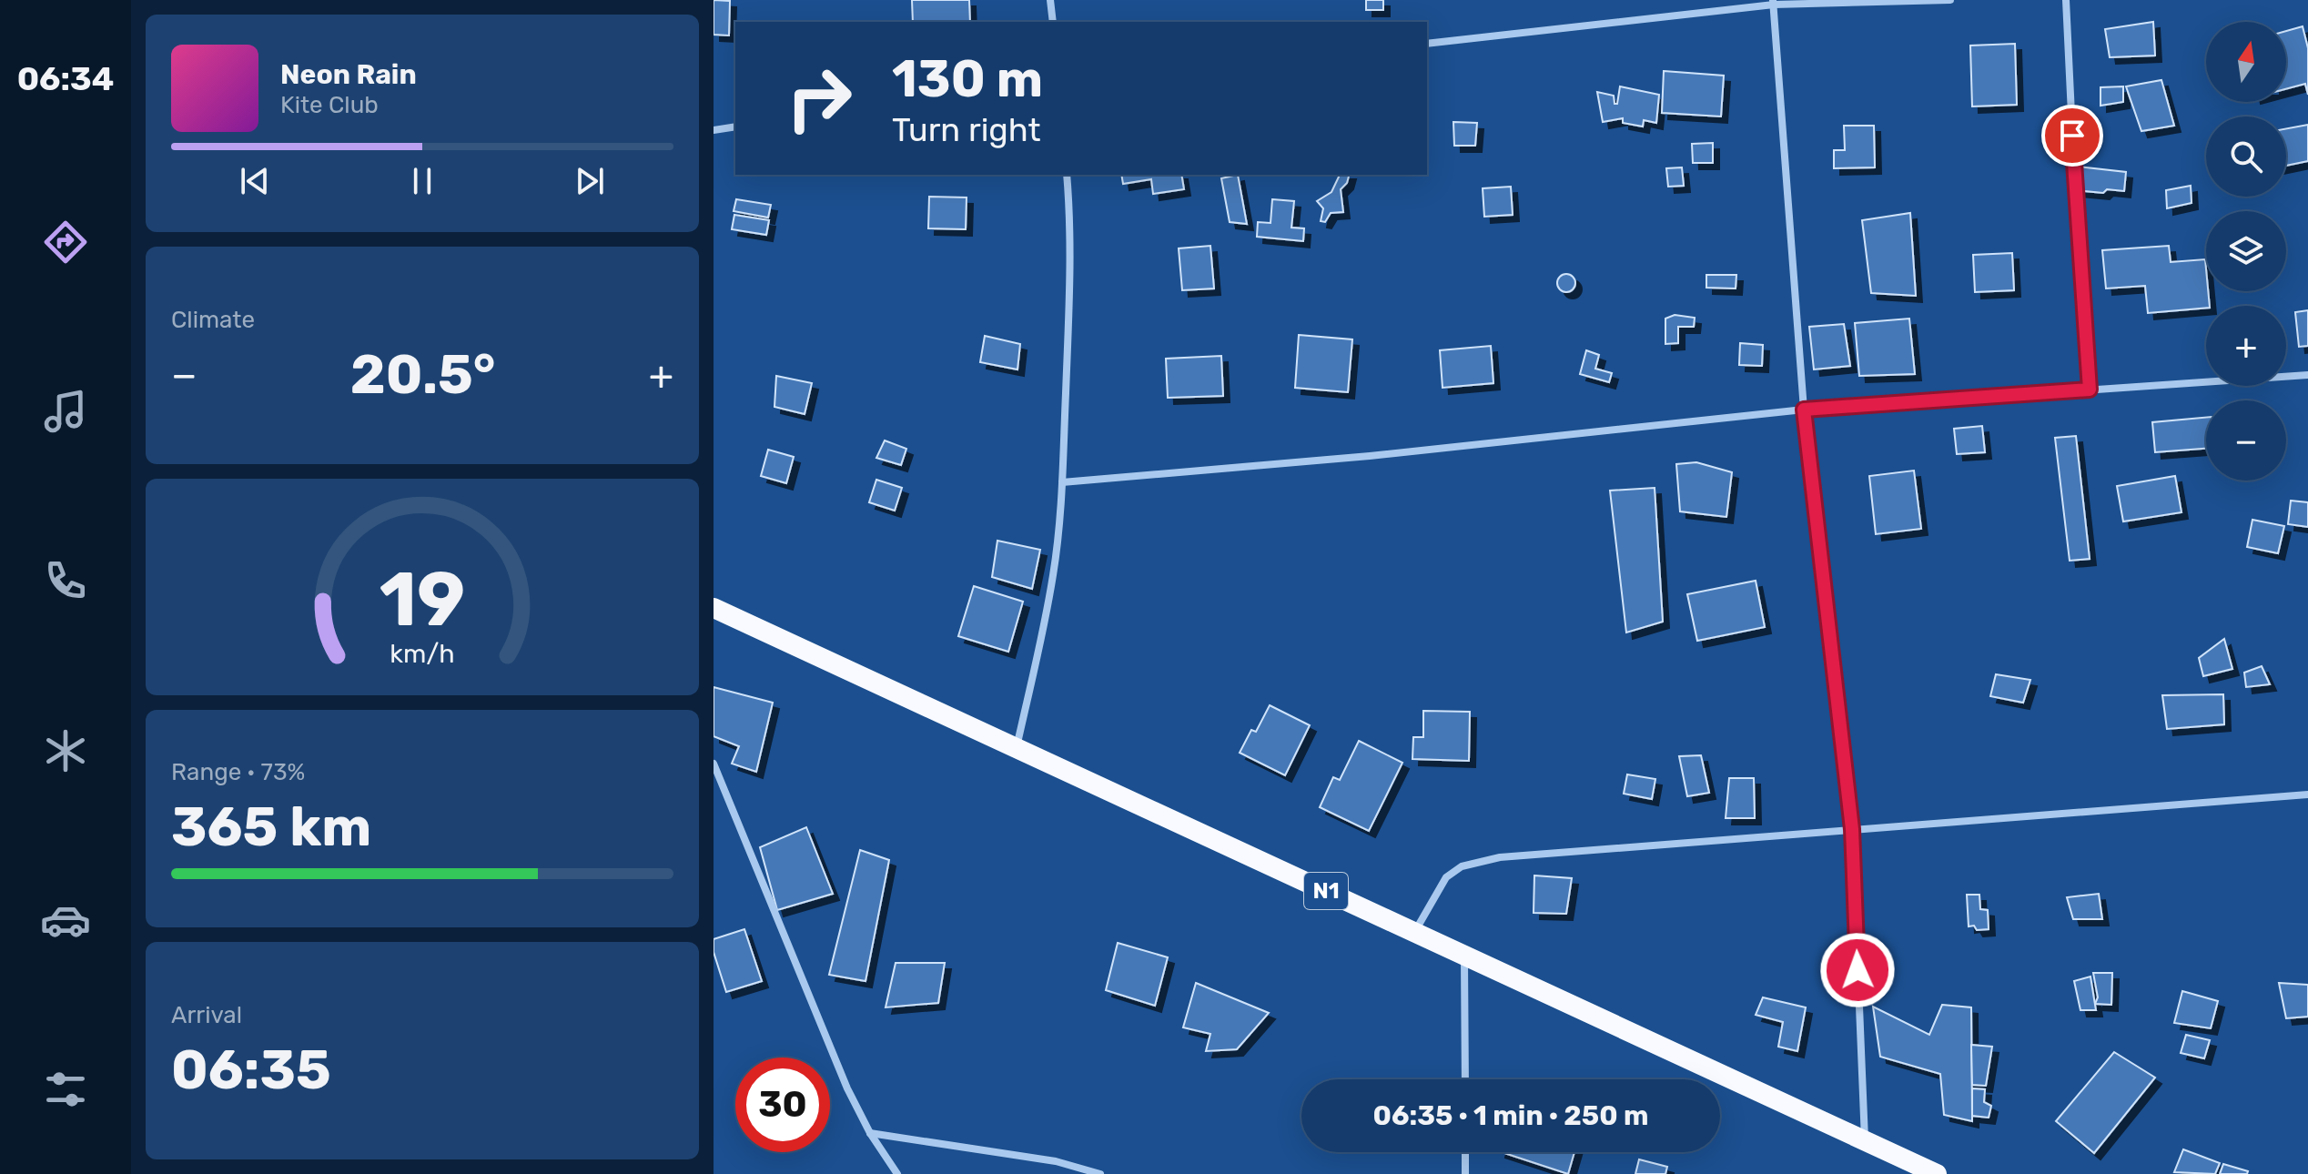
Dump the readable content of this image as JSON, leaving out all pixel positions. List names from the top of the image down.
{
  "streets": {
    "highway": ["N1"]
  },
  "north": "top",
  "page": {
    "tabs": "06:34",
    "map_buttons": ["+", "−"],
    "turn": ["130 m", "Turn right"],
    "song": ["Neon Rain", "Kite Club"],
    "tile": [
      "Climate",
      ["Range · 73%", "365 km"],
      ["Arrival", "06:35"]
    ],
    "heat": ["−", "20.5°", "+"],
    "limit": "30",
    "trip": "06:35 · 1 min · 250 m",
    "gauge": ["19", "km/h"]
  }
}
